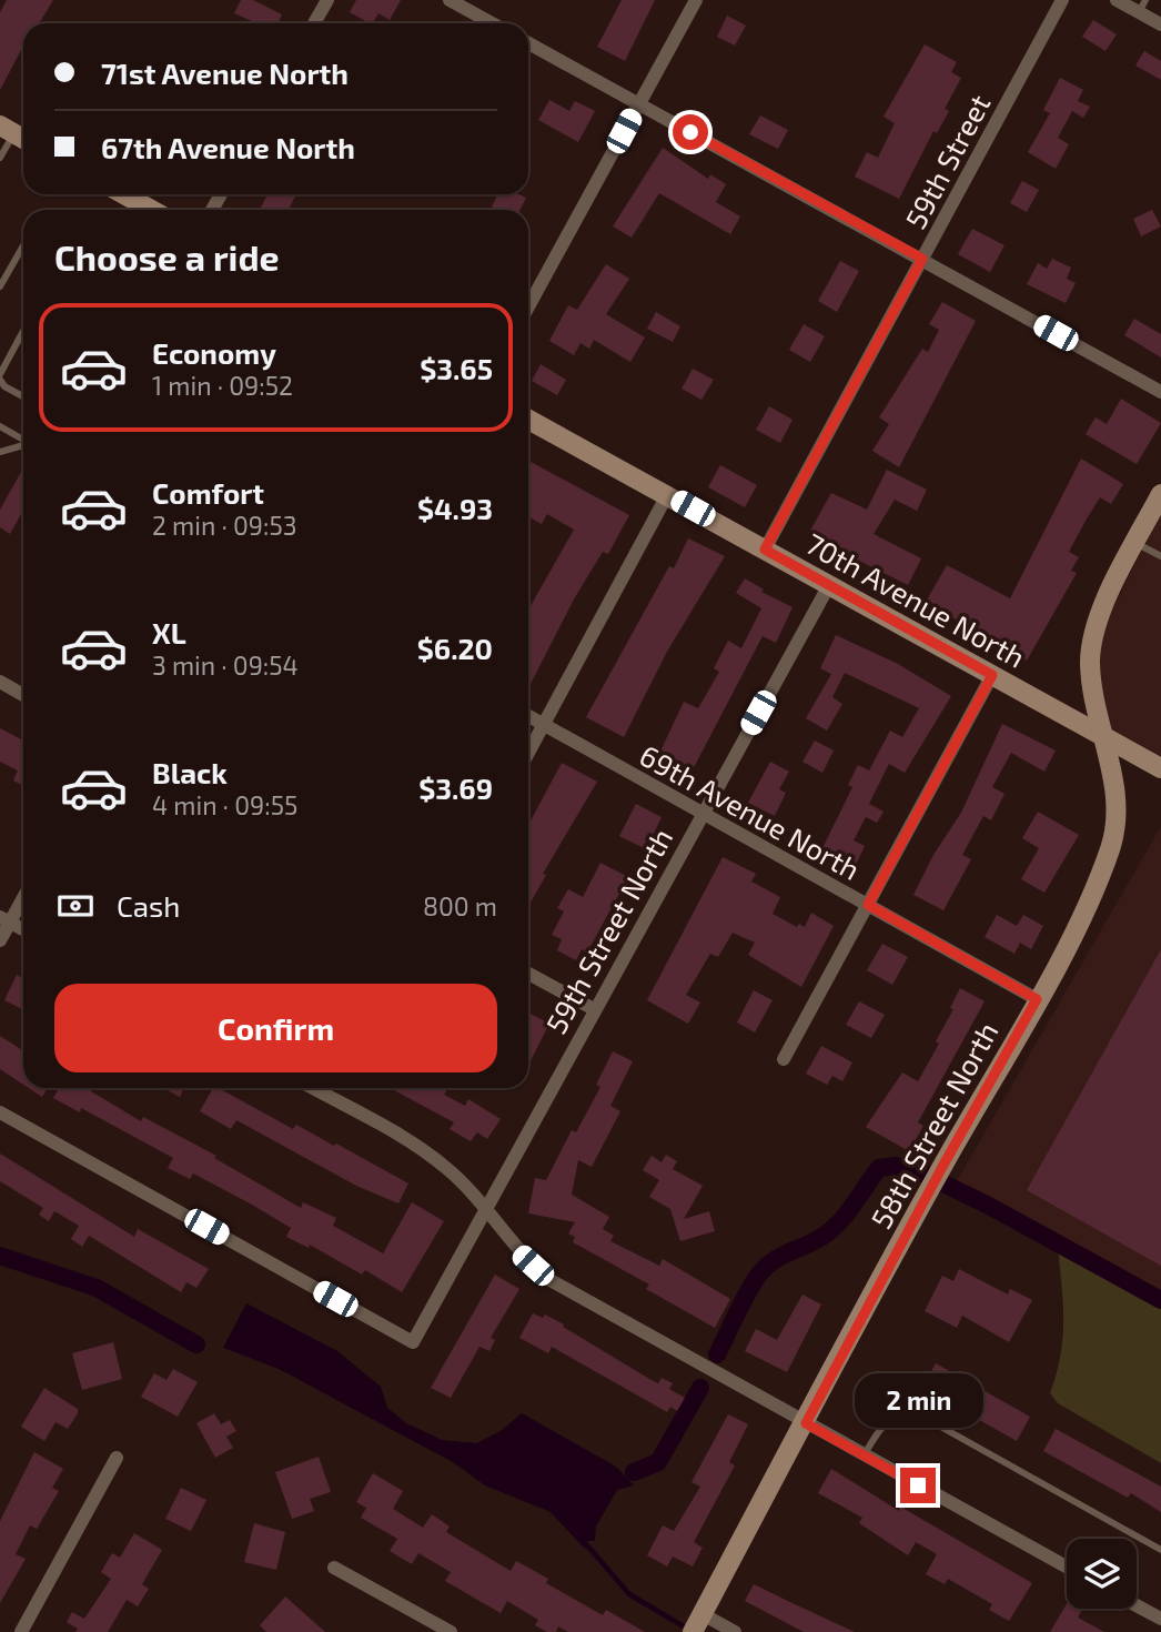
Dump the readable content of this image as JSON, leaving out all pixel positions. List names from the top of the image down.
{
  "streets": {
    "street": [
      "59th Street",
      "70th Avenue North",
      "69th Avenue North",
      "59th Street North",
      "58th Street North"
    ]
  },
  "crossings": [
    ["59th Street", "70th Avenue North"],
    ["70th Avenue North", "59th Street North"],
    ["70th Avenue North", "58th Street North"],
    ["69th Avenue North", "59th Street North"],
    ["69th Avenue North", "58th Street North"]
  ],
  "page": {
    "banner": ["71st Avenue North", "67th Avenue North"],
    "heading": "Choose a ride",
    "list": [
      {
        "name": "Economy",
        "note": "1 min · 09:52",
        "value": "$3.65"
      },
      {
        "name": "Comfort",
        "note": "2 min · 09:53",
        "value": "$4.93"
      },
      {
        "name": "XL",
        "note": "3 min · 09:54",
        "value": "$6.20"
      },
      {
        "name": "Black",
        "note": "4 min · 09:55",
        "value": "$3.69"
      }
    ],
    "pay": ["Cash", "800 m"],
    "buttons": "Confirm",
    "bubble": "2 min"
  }
}
